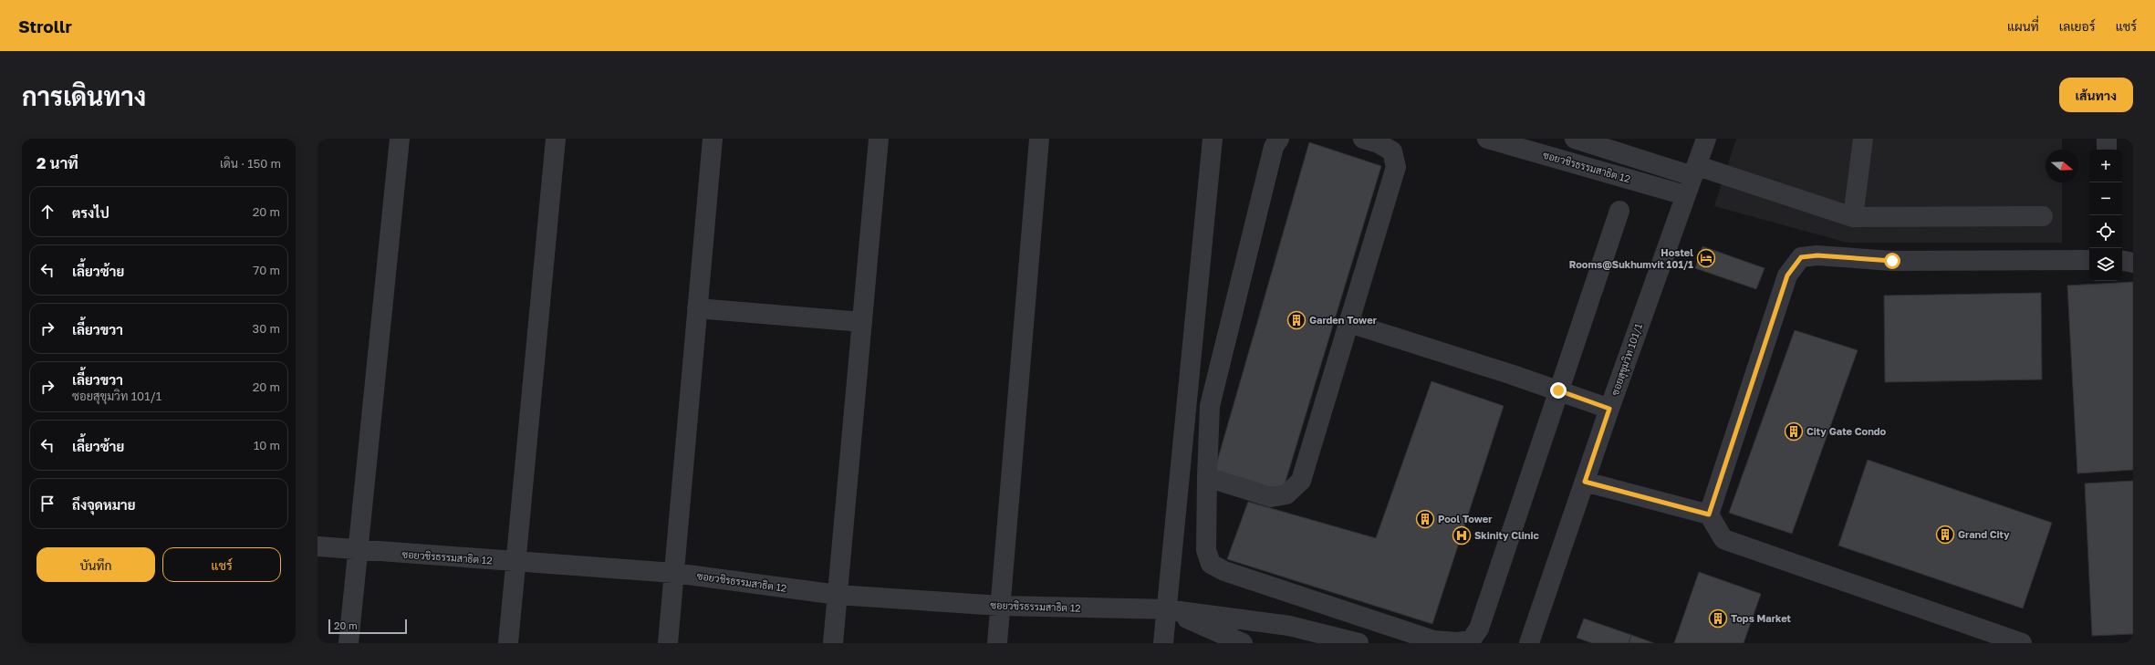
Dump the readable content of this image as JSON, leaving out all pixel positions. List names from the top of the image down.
{
  "streets": {
    "street": ["ซอยวชิรธรรมสาธิต 12", "ซอยสุขุมวิท 101/1"]
  },
  "crossings": [
    ["ซอยวชิรธรรมสาธิต 12", "ซอยสุขุมวิท 101/1"]
  ],
  "places": {
    "hotel": ["Hostel Rooms@Sukhumvit 101/1"],
    "building": [
      "Garden Tower",
      "City Gate Condo",
      "Pool Tower",
      "Grand City",
      "Tops Market"
    ],
    "hospital": ["Skinity Clinic"]
  },
  "scale_bar": "20 m",
  "north": "right",
  "page": {
    "header": "Strollr",
    "nav": ["แผนที่", "เลเยอร์", "แชร์"],
    "buttons": [
      "เส้นทาง",
      ["บันทึก", "แชร์"]
    ],
    "title": "การเดินทาง",
    "heading": ["2 นาที", "เดิน · 150 m"],
    "map_buttons": ["+", "−"],
    "list": [
      ["ตรงไป", "20 m"],
      ["เลี้ยวซ้าย", "70 m"],
      ["เลี้ยวขวา", "30 m"],
      ["เลี้ยวขวา", "ซอยสุขุมวิท 101/1", "20 m"],
      ["เลี้ยวซ้าย", "10 m"],
      "ถึงจุดหมาย"
    ],
    "scale": "20 m"
  }
}
